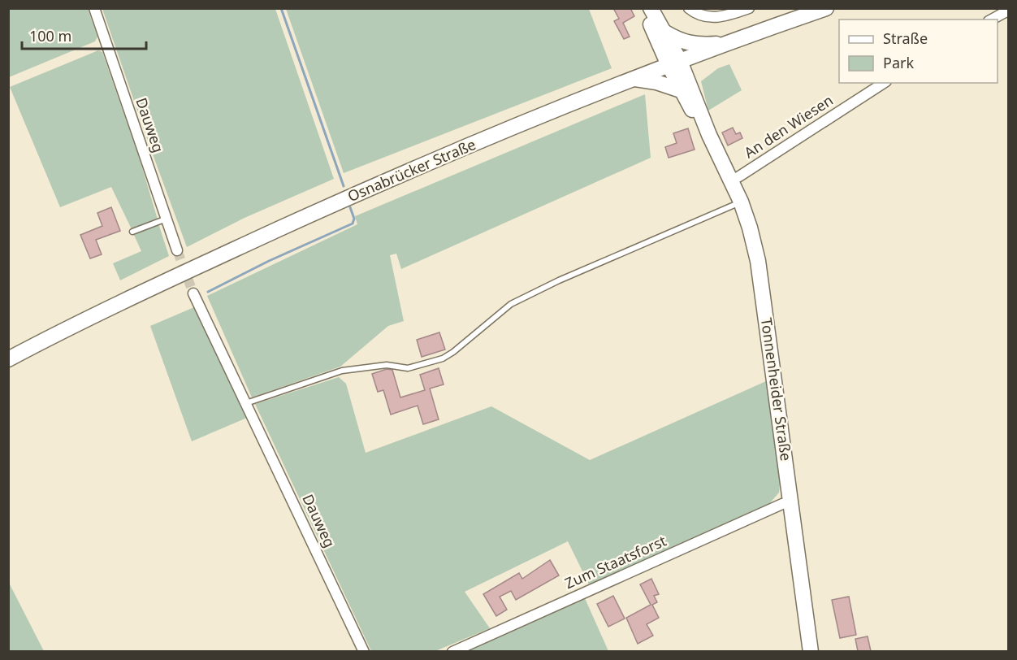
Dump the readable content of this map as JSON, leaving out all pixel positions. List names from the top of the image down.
{
  "streets": {
    "main road": ["Osnabrücker Straße", "Tonnenheider Straße"],
    "street": ["Dauweg", "An den Wiesen", "Zum Staatsforst"]
  },
  "crossings": [
    ["An den Wiesen", "Tonnenheider Straße"],
    ["Osnabrücker Straße", "Tonnenheider Straße"],
    ["Tonnenheider Straße", "Zum Staatsforst"]
  ],
  "legend": ["Straße", "Park"],
  "scale_bar": "100 m"
}
